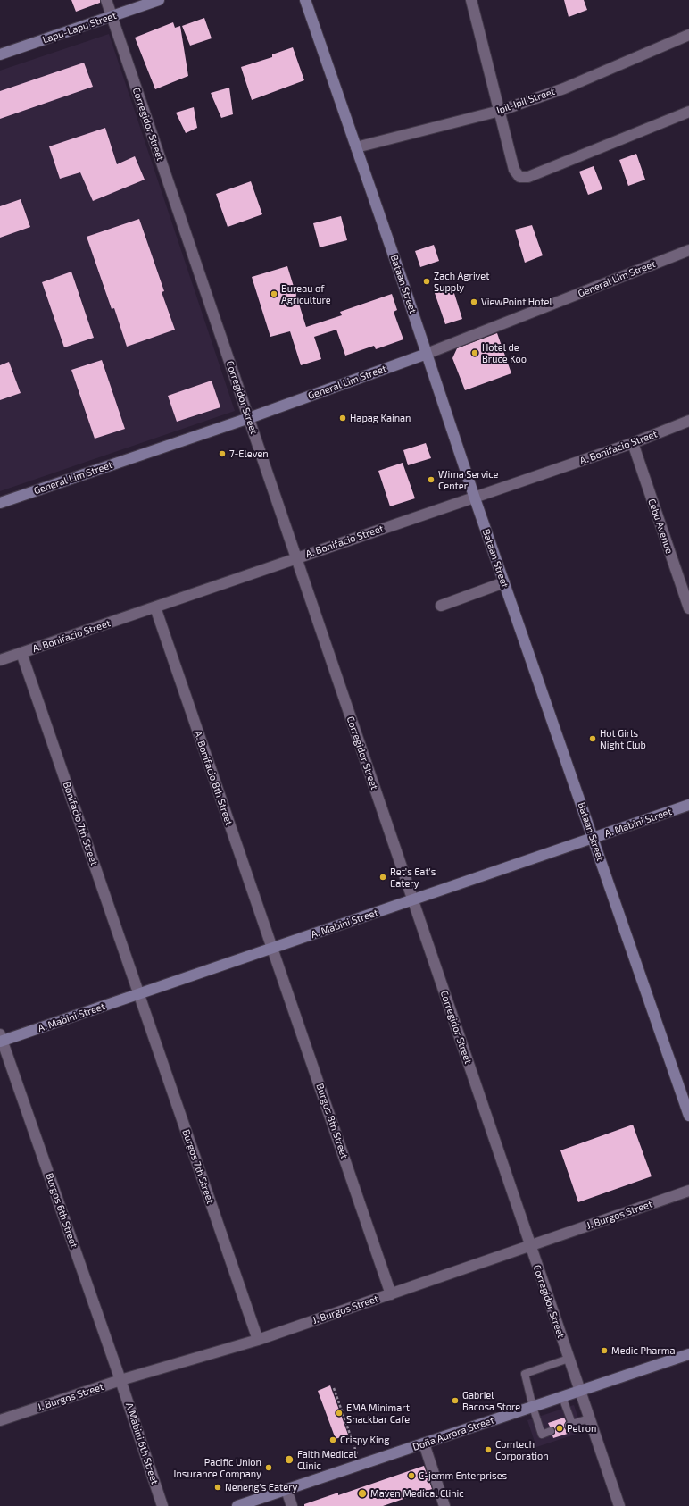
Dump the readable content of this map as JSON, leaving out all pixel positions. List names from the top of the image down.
{
  "streets": {
    "street": [
      "Lapu-Lapu Street",
      "Ipil-Ipil Street",
      "Corregidor Street",
      "General Lim Street",
      "Bataan Street",
      "A. Bonifacio Street",
      "Cebu Avenue",
      "A. Bonifacio 8th Street",
      "A. Mabini Street",
      "Bonifacio 7th Street",
      "Burgos 8th Street",
      "Burgos 7th Street",
      "Burgos 6th Street",
      "J. Burgos Street",
      "Doña Aurora Street",
      "A Mabini 6th Street"
    ]
  },
  "crossings": [
    ["Lapu-Lapu Street", "Corregidor Street"],
    ["Ipil-Ipil Street", "Bataan Street"],
    ["Corregidor Street", "General Lim Street"],
    ["Corregidor Street", "A. Bonifacio Street"],
    ["Corregidor Street", "A. Mabini Street"],
    ["Corregidor Street", "J. Burgos Street"],
    ["Corregidor Street", "Doña Aurora Street"],
    ["General Lim Street", "Bataan Street"],
    ["Bataan Street", "A. Bonifacio Street"],
    ["Bataan Street", "A. Mabini Street"],
    ["A. Bonifacio Street", "Cebu Avenue"],
    ["A. Bonifacio Street", "A. Bonifacio 8th Street"],
    ["A. Bonifacio Street", "Bonifacio 7th Street"],
    ["A. Bonifacio 8th Street", "A. Mabini Street"],
    ["A. Bonifacio 8th Street", "Burgos 8th Street"],
    ["A. Mabini Street", "Bonifacio 7th Street"],
    ["A. Mabini Street", "Burgos 8th Street"],
    ["A. Mabini Street", "Burgos 7th Street"],
    ["A. Mabini Street", "Burgos 6th Street"],
    ["Bonifacio 7th Street", "Burgos 7th Street"],
    ["Burgos 8th Street", "J. Burgos Street"],
    ["Burgos 7th Street", "J. Burgos Street"],
    ["Burgos 6th Street", "J. Burgos Street"],
    ["Burgos 6th Street", "A Mabini 6th Street"],
    ["J. Burgos Street", "A Mabini 6th Street"]
  ],
  "places": [
    "Zach Agrivet Supply",
    "Bureau of Agriculture",
    "ViewPoint Hotel",
    "Hotel de Bruce Koo",
    "Hapag Kainan",
    "7-Eleven",
    "Wima Service Center",
    "Hot Girls Night Club",
    "Ret's Eat's Eatery",
    "Medic Pharma",
    "Gabriel Bacosa Store",
    "EMA Minimart Snackbar Cafe",
    "Petron",
    "Crispy King",
    "Comtech Corporation",
    "Faith Medical Clinic",
    "Pacific Union Insurance Company",
    "C-jemm Enterprises",
    "Neneng's Eatery",
    "Maven Medical Clinic"
  ]
}
